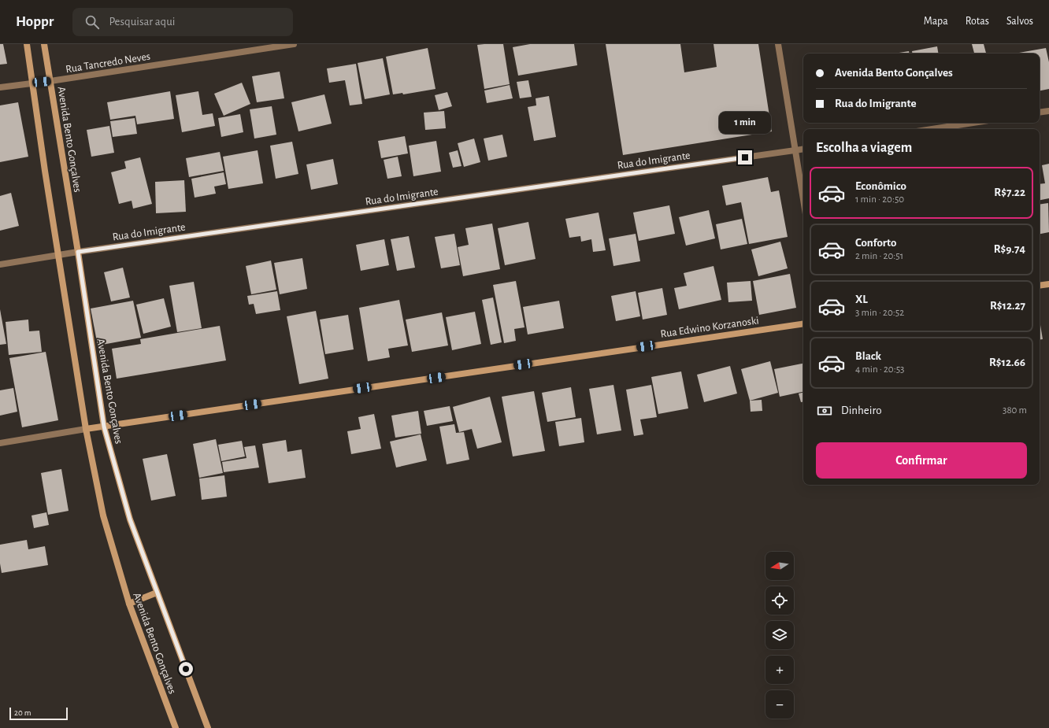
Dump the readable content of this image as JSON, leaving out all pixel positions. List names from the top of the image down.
{
  "streets": {
    "main road": ["Avenida Bento Gonçalves", "Rua Edwino Korzanoski"],
    "street": ["Rua Tancredo Neves", "Rua do Imigrante"]
  },
  "crossings": [
    ["Rua Tancredo Neves", "Avenida Bento Gonçalves"],
    ["Avenida Bento Gonçalves", "Rua do Imigrante"],
    ["Avenida Bento Gonçalves", "Rua Edwino Korzanoski"]
  ],
  "scale_bar": "20 m",
  "north": "left",
  "page": {
    "header": "Hoppr",
    "search": "Pesquisar aqui",
    "nav": ["Mapa", "Rotas", "Salvos"],
    "banner": ["Avenida Bento Gonçalves", "Rua do Imigrante"],
    "bubble": "1 min",
    "heading": "Escolha a viagem",
    "list": [
      {
        "name": "Econômico",
        "note": "1 min · 20:50",
        "value": "R$7.22"
      },
      {
        "name": "Conforto",
        "note": "2 min · 20:51",
        "value": "R$9.74"
      },
      {
        "name": "XL",
        "note": "3 min · 20:52",
        "value": "R$12.27"
      },
      {
        "name": "Black",
        "note": "4 min · 20:53",
        "value": "R$12.66"
      }
    ],
    "pay": ["Dinheiro", "380 m"],
    "buttons": "Confirmar",
    "map_buttons": ["+", "−"],
    "scale": "20 m"
  }
}
